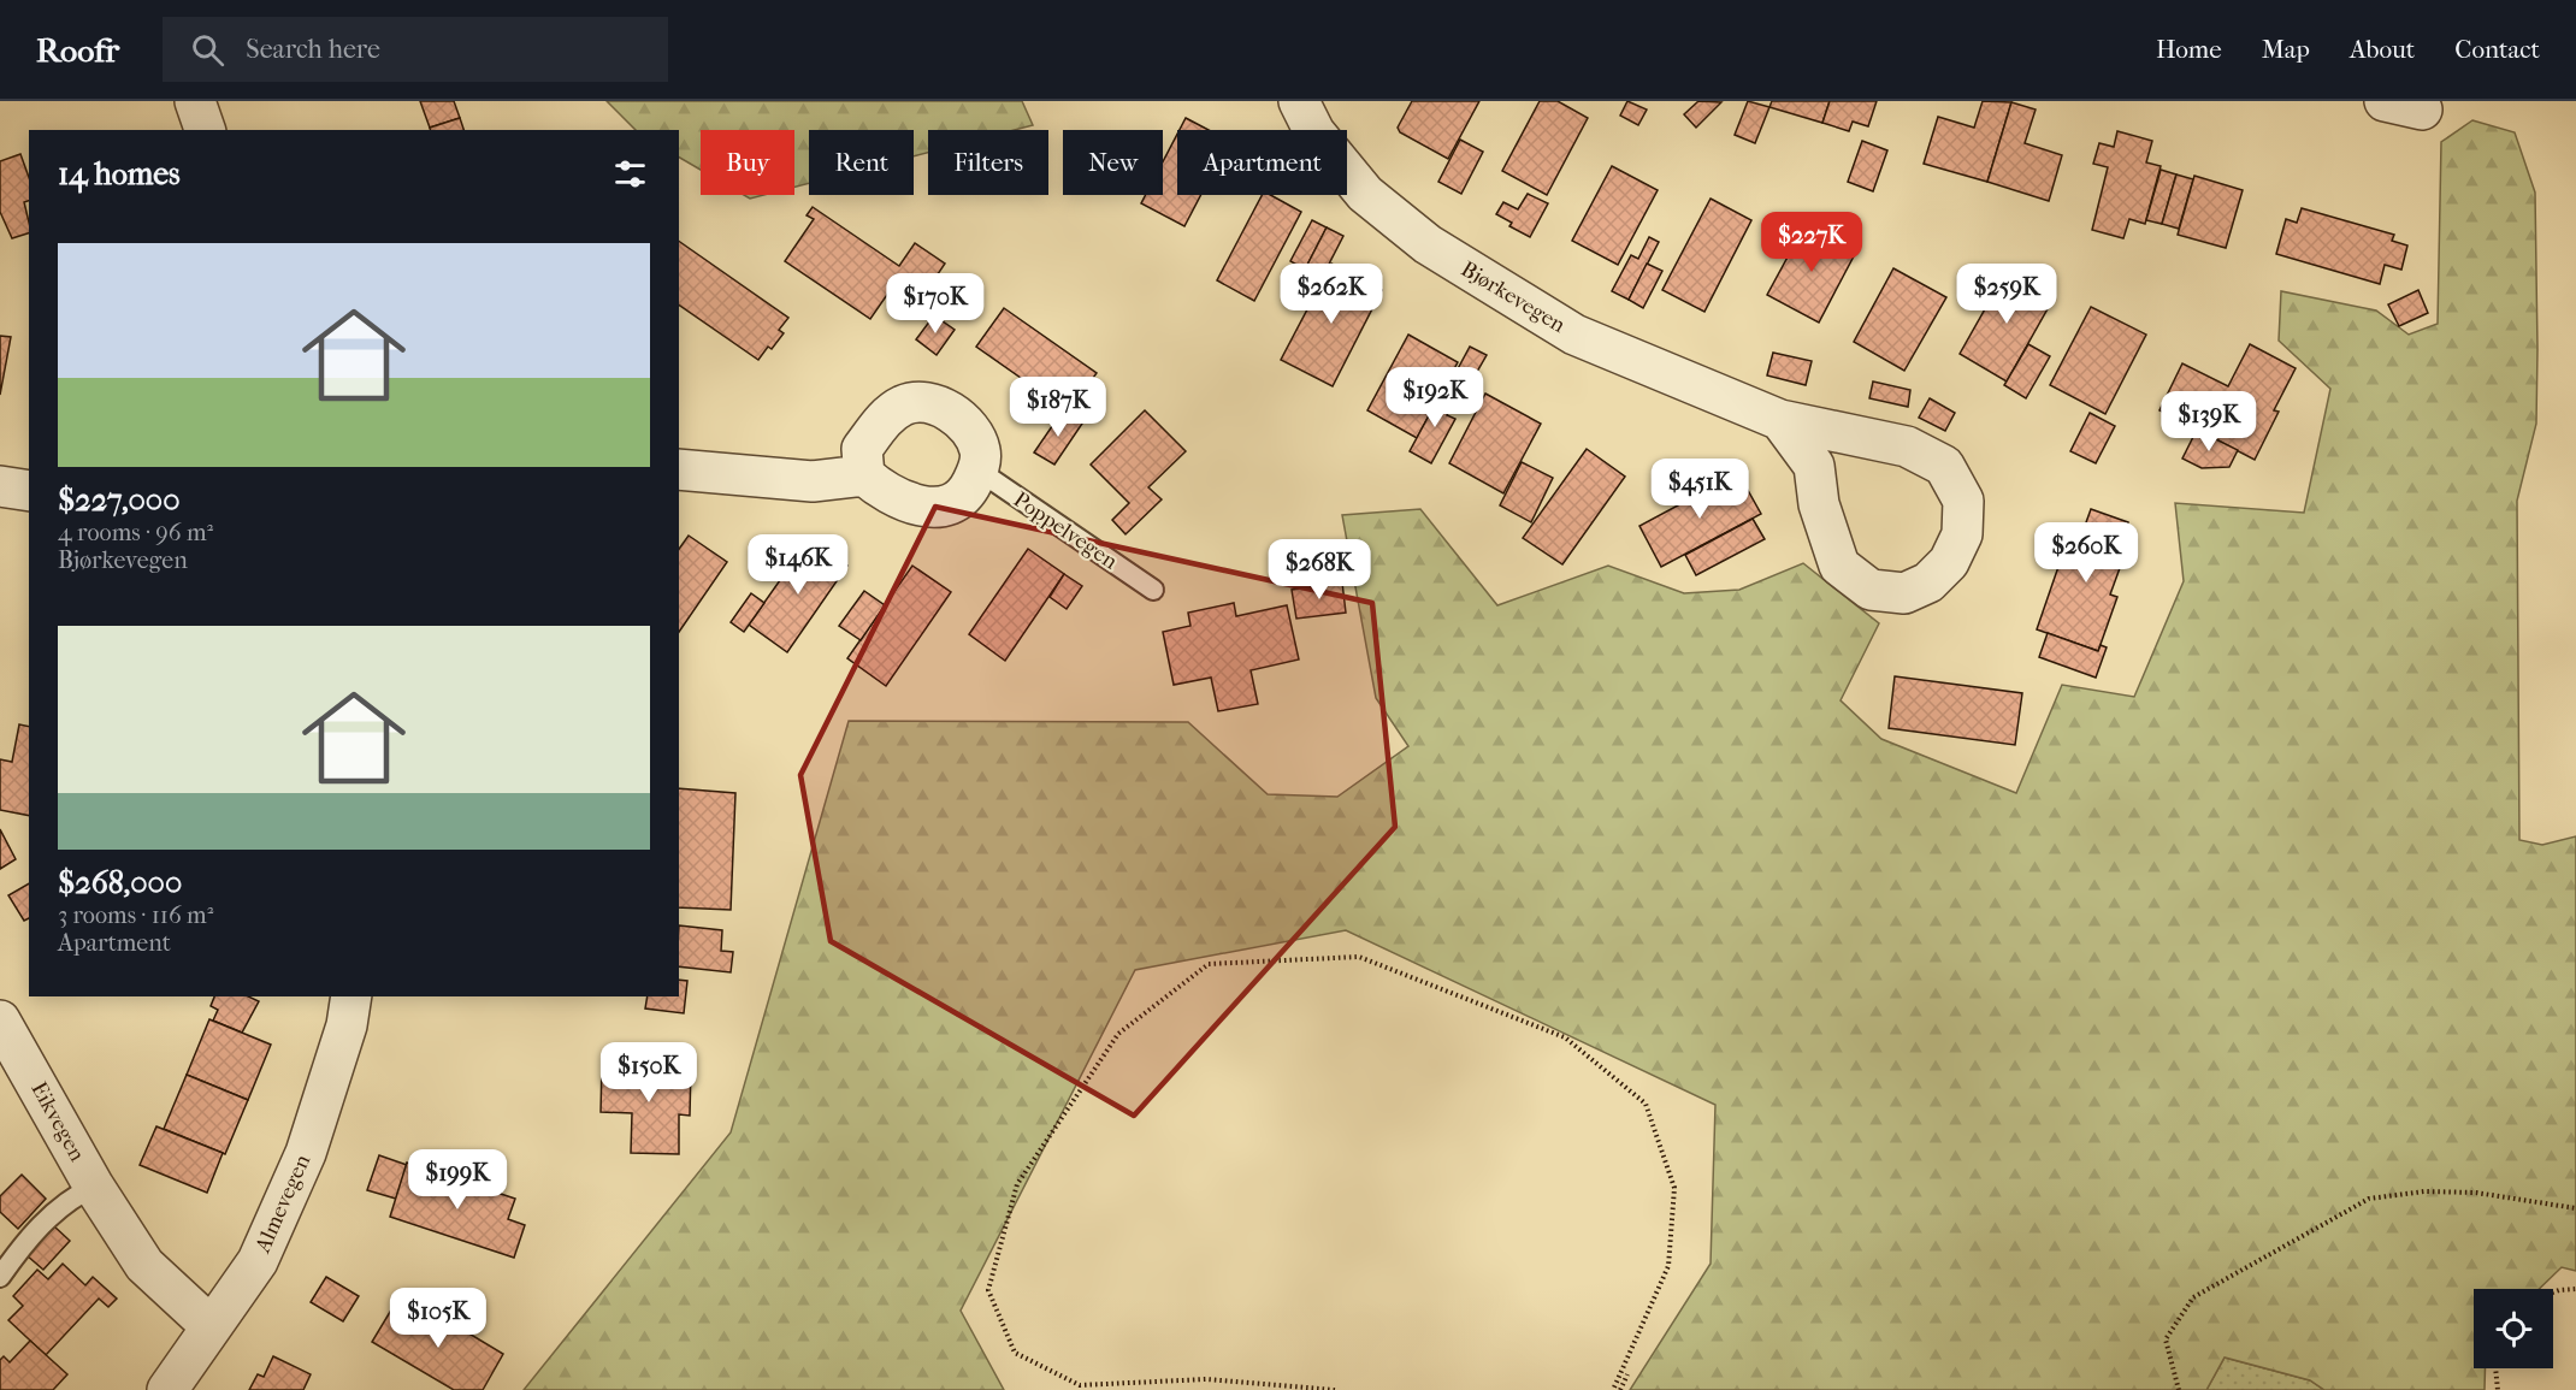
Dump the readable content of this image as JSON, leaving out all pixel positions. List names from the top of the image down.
{
  "streets": {
    "street": ["Bjørkevegen", "Eikvegen", "Almevegen"],
    "lane": ["Poppelvegen"]
  },
  "crossings": [
    ["Eikvegen", "Almevegen"]
  ],
  "page": {
    "header": "Roofr",
    "search": "Search here",
    "nav": [
      "Home",
      "Map",
      "About",
      "Contact"
    ],
    "chip": [
      "Buy",
      "Rent",
      "Filters",
      "New",
      "Apartment"
    ],
    "heading": "14 homes",
    "price": [
      "$227K",
      "$262K",
      "$259K",
      "$170K",
      "$192K",
      "$187K",
      "$139K",
      "$451K",
      "$260K",
      "$146K",
      "$268K",
      "$150K",
      "$199K",
      "$105K"
    ],
    "list": [
      {
        "name": "$227,000",
        "note": "4 rooms · 96 m² · Bjørkevegen"
      },
      {
        "name": "$268,000",
        "note": "3 rooms · 116 m² · Apartment"
      }
    ]
  }
}
